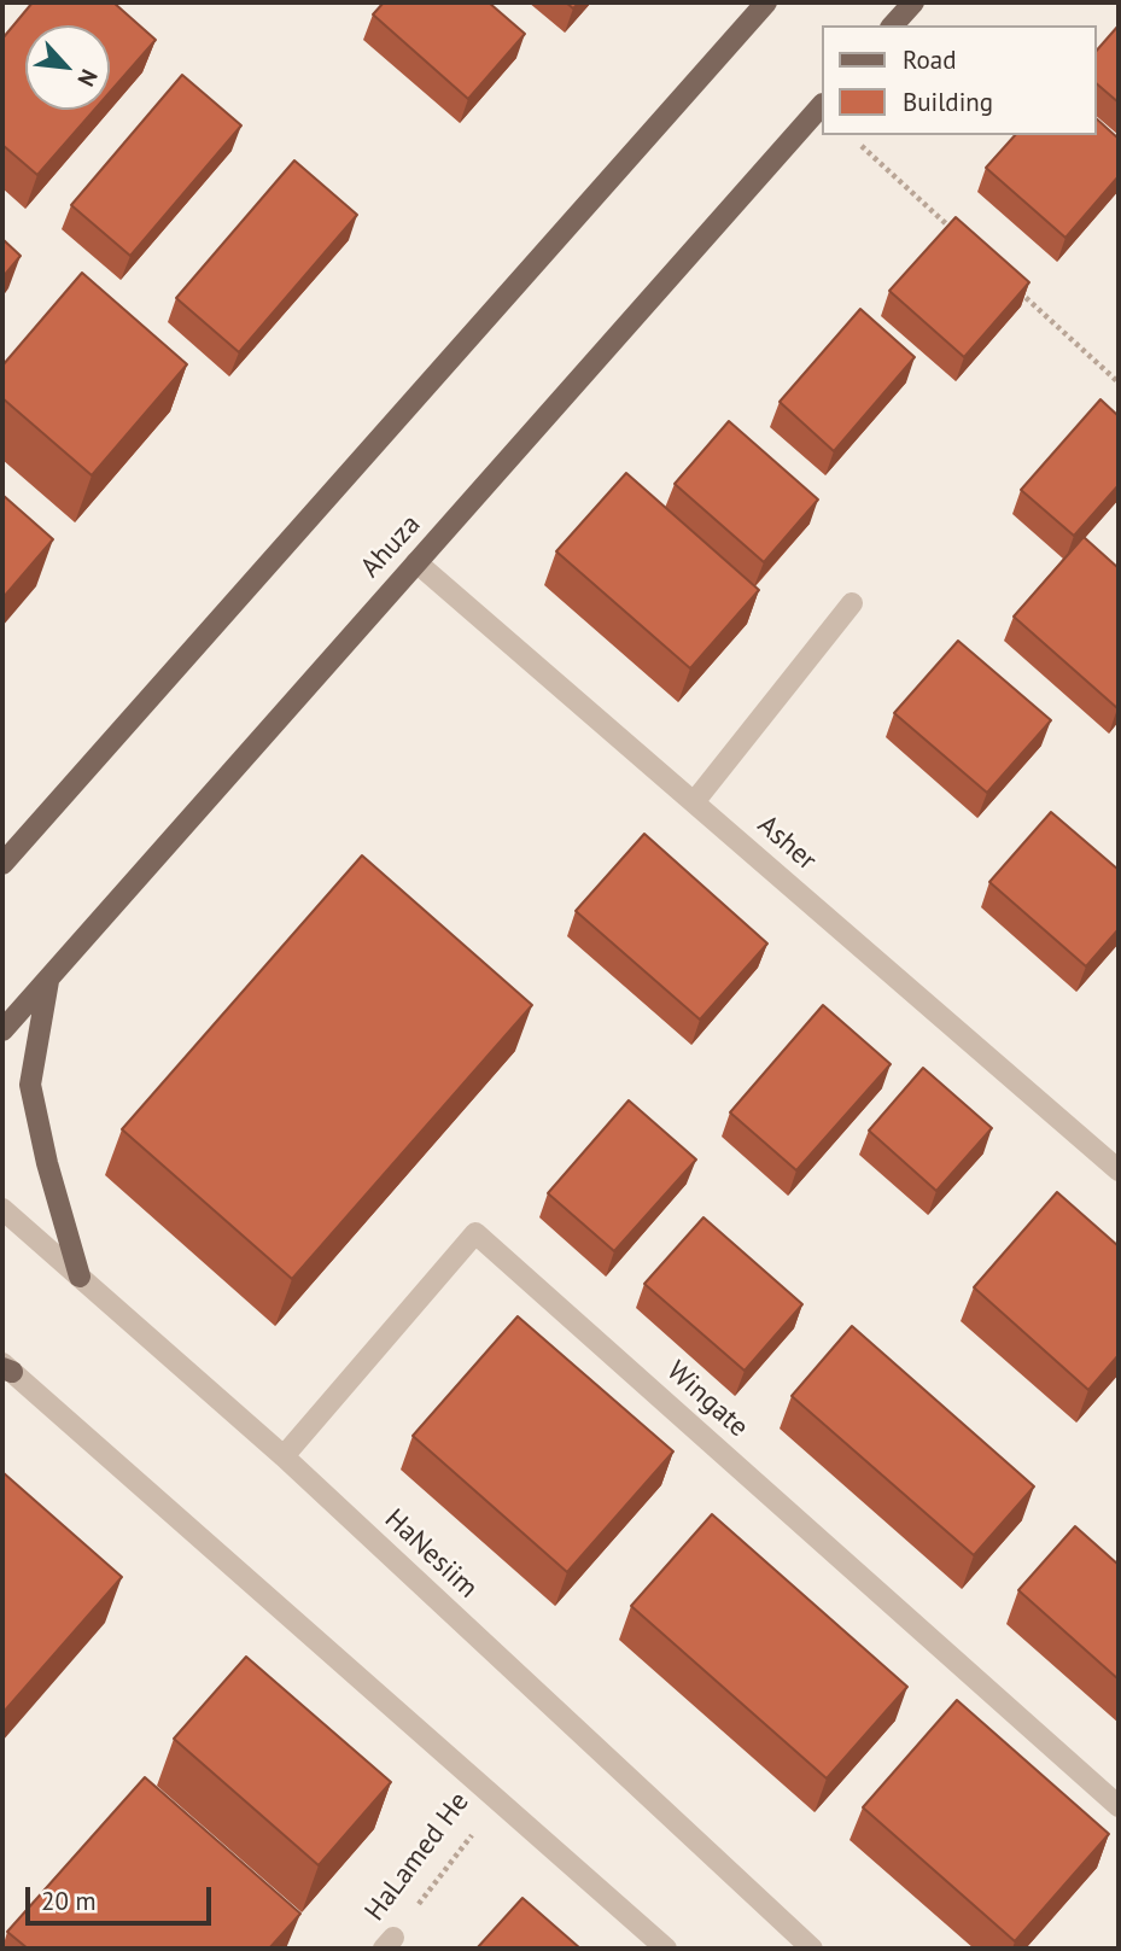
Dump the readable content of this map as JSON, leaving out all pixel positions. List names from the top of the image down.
{
  "streets": {
    "main road": ["Ahuza"],
    "street": ["Asher", "Wingate", "HaNesiim"],
    "path": ["HaLamed He"]
  },
  "crossings": [
    ["Ahuza", "Asher"],
    ["Wingate", "HaNesiim"]
  ],
  "legend": ["Road", "Building"],
  "scale_bar": "20 m",
  "north": "bottom right"
}
